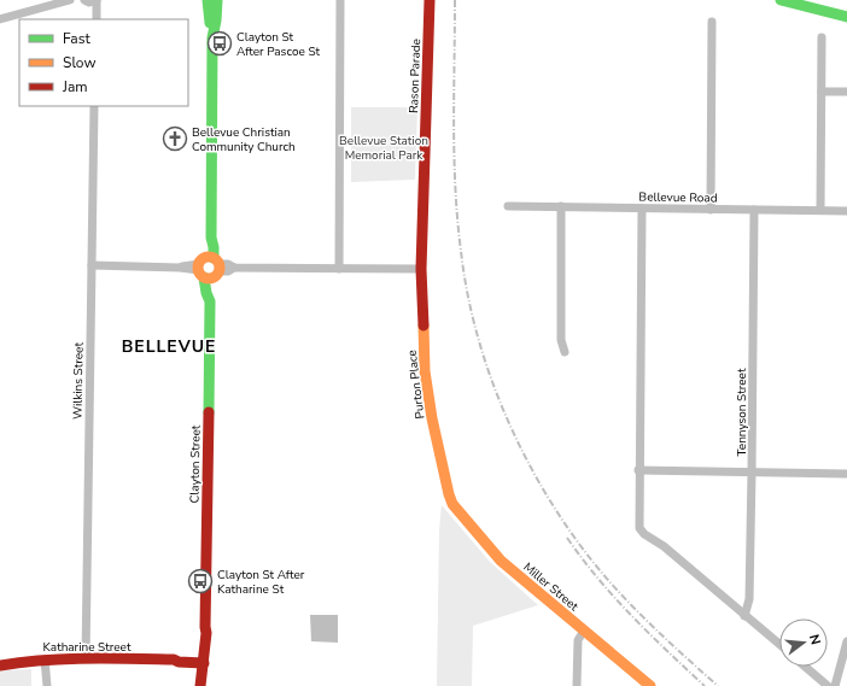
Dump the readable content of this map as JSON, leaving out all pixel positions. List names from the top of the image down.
{
  "streets": {
    "main road": [
      "Rason Parade",
      "Purton Place",
      "Clayton Street",
      "Miller Street",
      "Katharine Street"
    ],
    "street": ["Bellevue Road", "Wilkins Street", "Tennyson Street"]
  },
  "crossings": [
    ["Rason Parade", "Purton Place"],
    ["Bellevue Road", "Tennyson Street"],
    ["Wilkins Street", "Katharine Street"],
    ["Purton Place", "Miller Street"],
    ["Clayton Street", "Katharine Street"]
  ],
  "districts": ["BELLEVUE"],
  "parks": ["Bellevue Station Memorial Park"],
  "places": {
    "bus stop": ["Clayton St After Pascoe St", "Clayton St After Katharine St"],
    "church": ["Bellevue Christian Community Church"]
  },
  "legend": ["Fast", "Slow", "Jam"],
  "north": "right"
}
